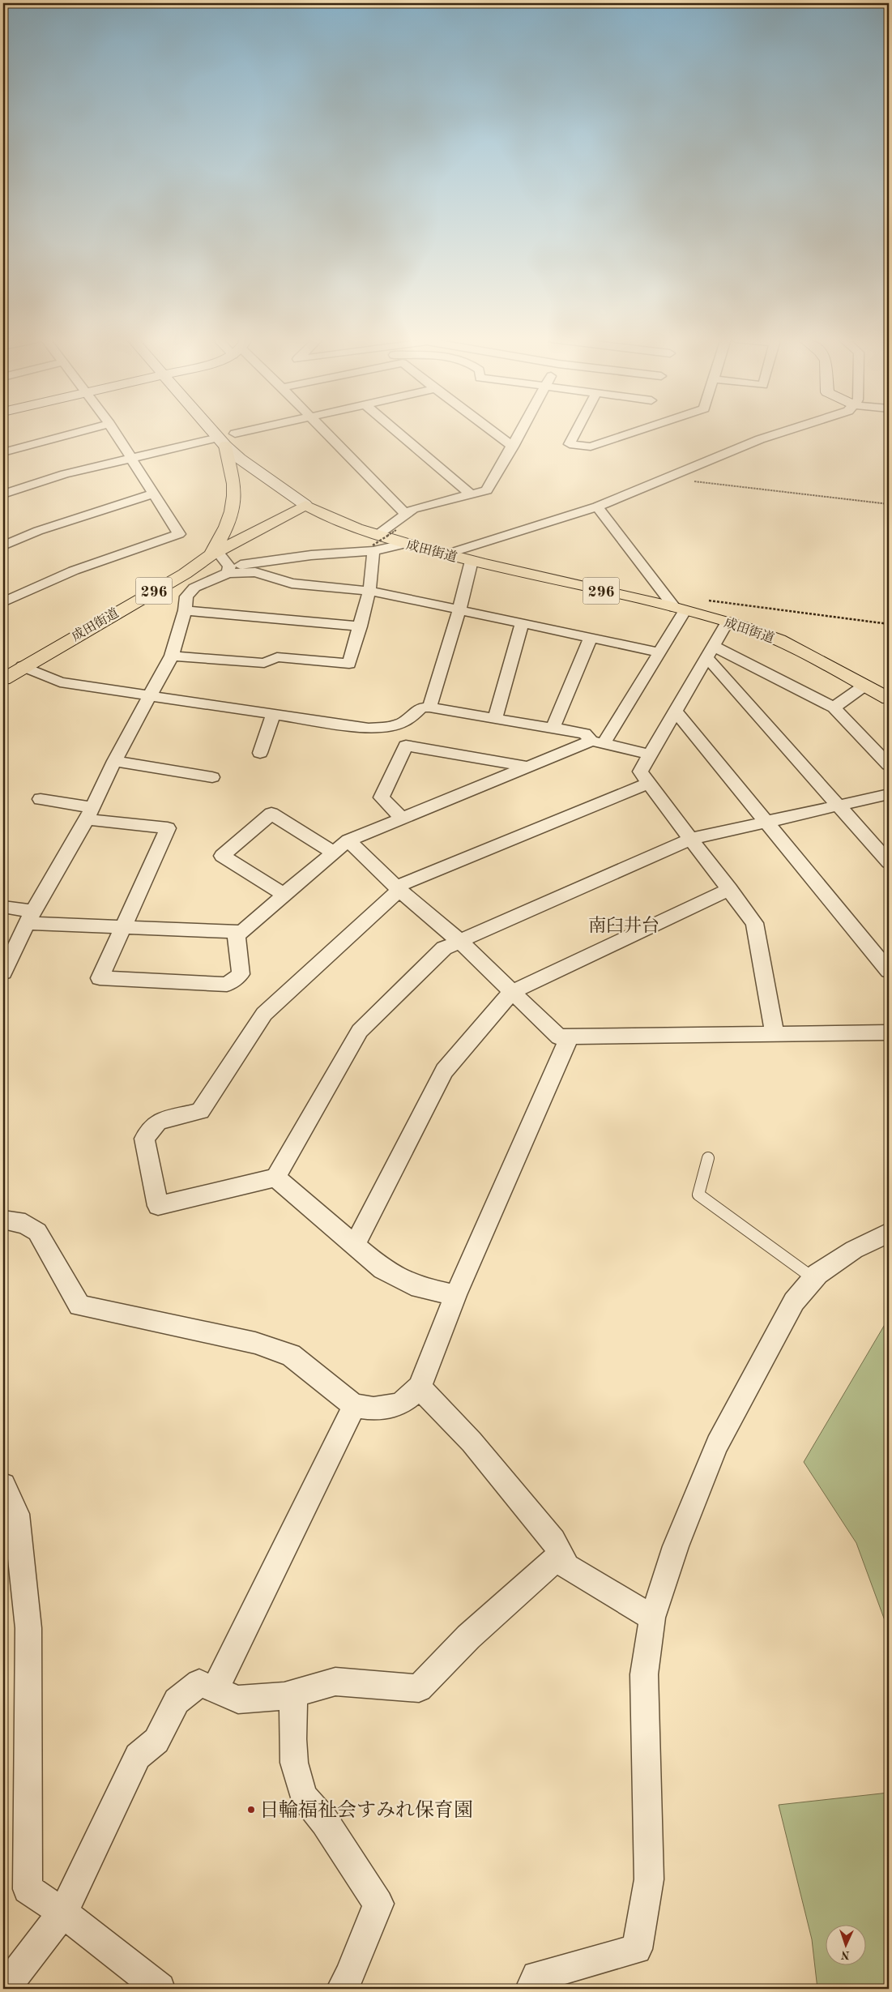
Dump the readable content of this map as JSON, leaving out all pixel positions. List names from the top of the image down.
{
  "streets": {
    "highway": ["成田街道", "296"]
  },
  "districts": ["南臼井台"],
  "places": ["日輪福祉会すみれ保育園"],
  "north": "bottom"
}
